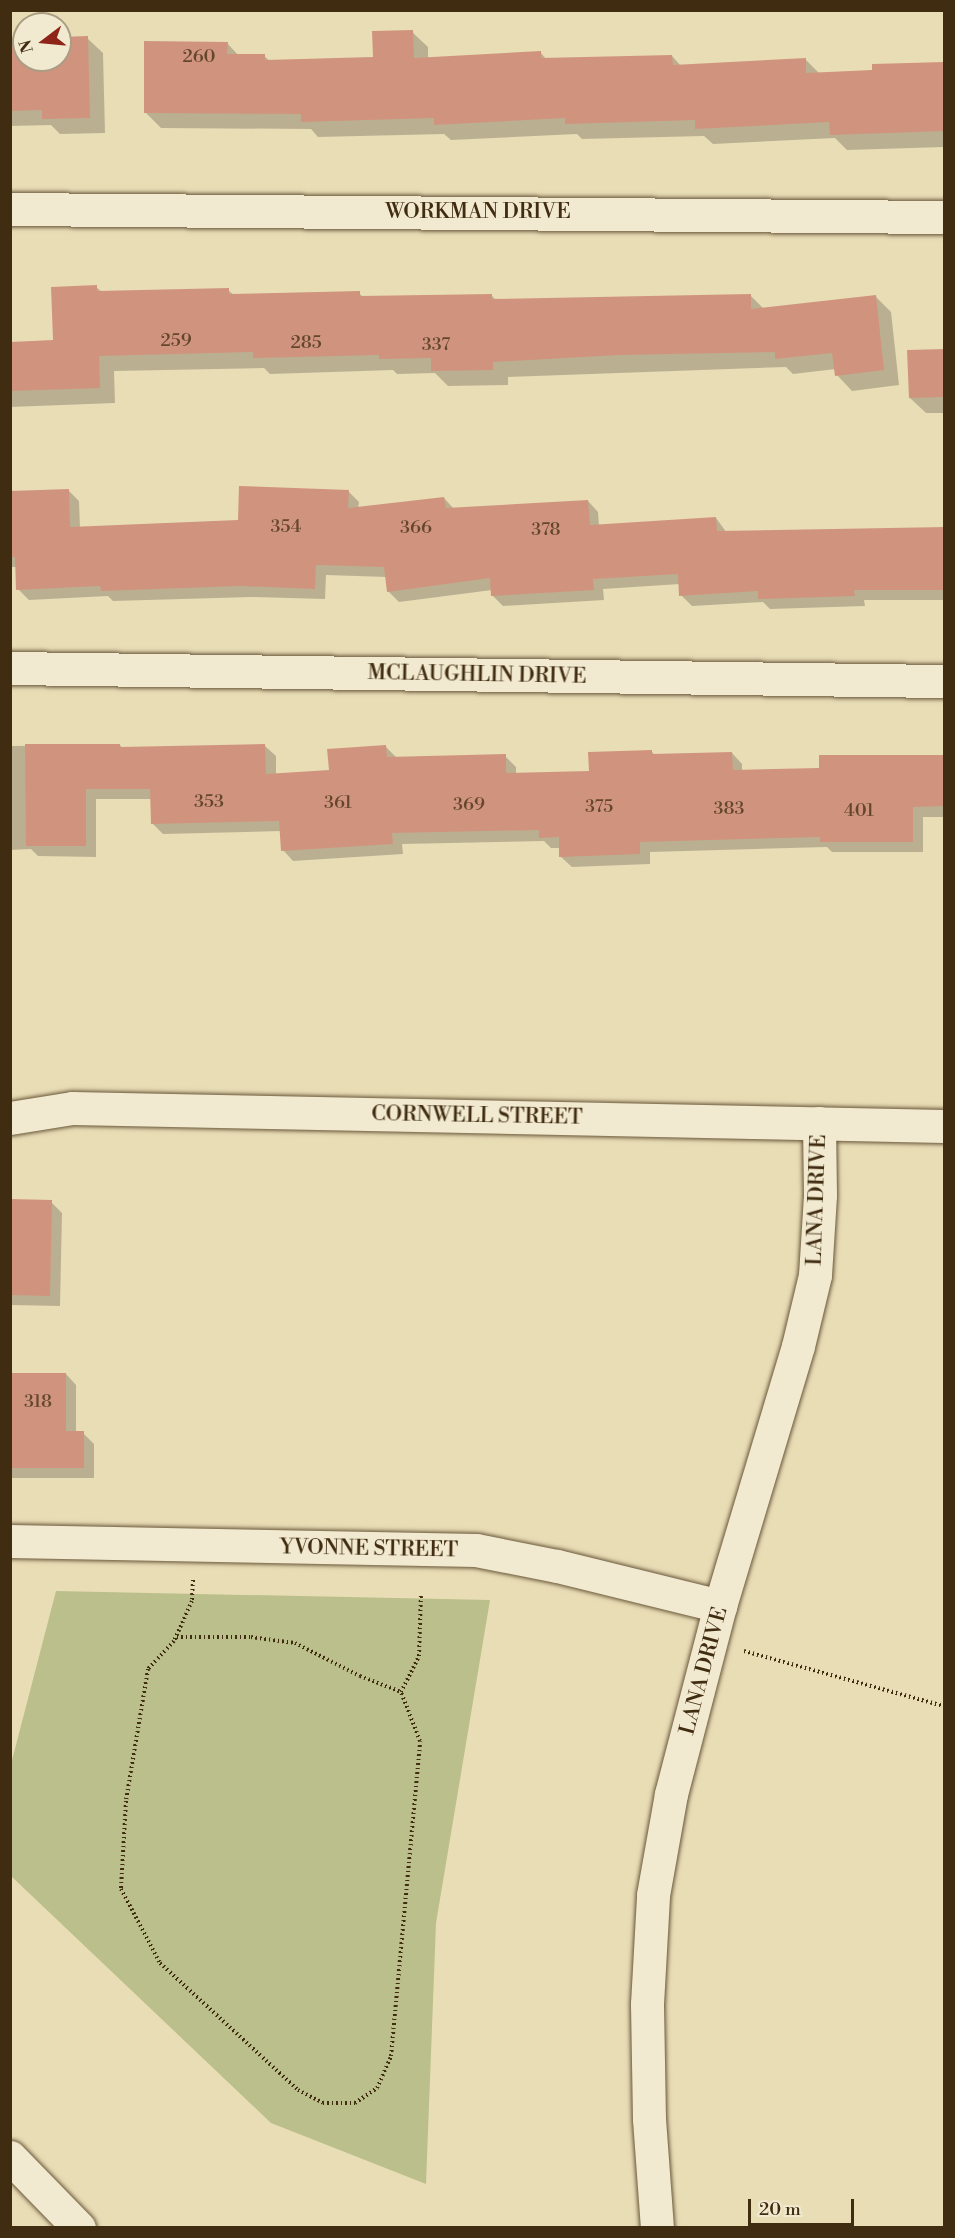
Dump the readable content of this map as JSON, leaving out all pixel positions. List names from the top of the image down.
{
  "streets": {
    "street": [
      "WORKMAN DRIVE",
      "MCLAUGHLIN DRIVE",
      "CORNWELL STREET",
      "LANA DRIVE",
      "YVONNE STREET"
    ]
  },
  "crossings": [
    ["CORNWELL STREET", "LANA DRIVE"],
    ["LANA DRIVE", "YVONNE STREET"]
  ],
  "house_numbers": [
    "260",
    "259",
    "285",
    "337",
    "354",
    "366",
    "378",
    "353",
    "361",
    "369",
    "375",
    "383",
    "401",
    "318"
  ],
  "scale_bar": "20 m",
  "north": "left"
}
